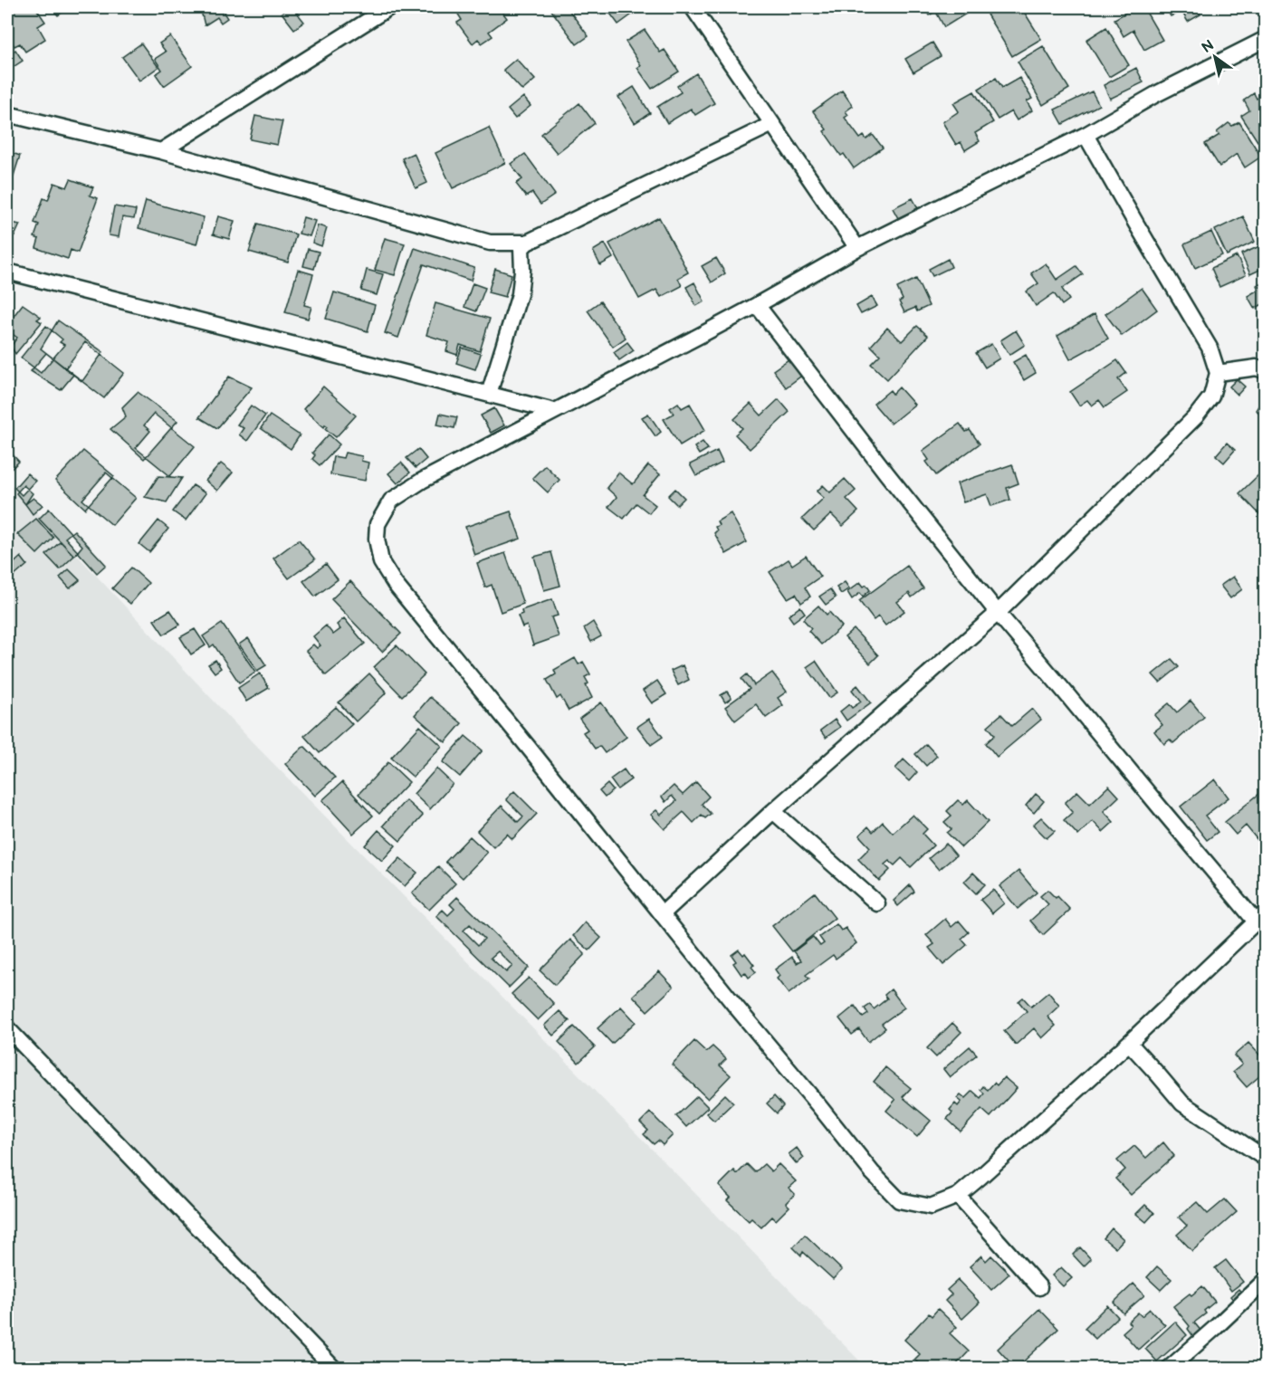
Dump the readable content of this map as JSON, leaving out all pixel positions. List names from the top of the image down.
{
  "north": "top left"
}
